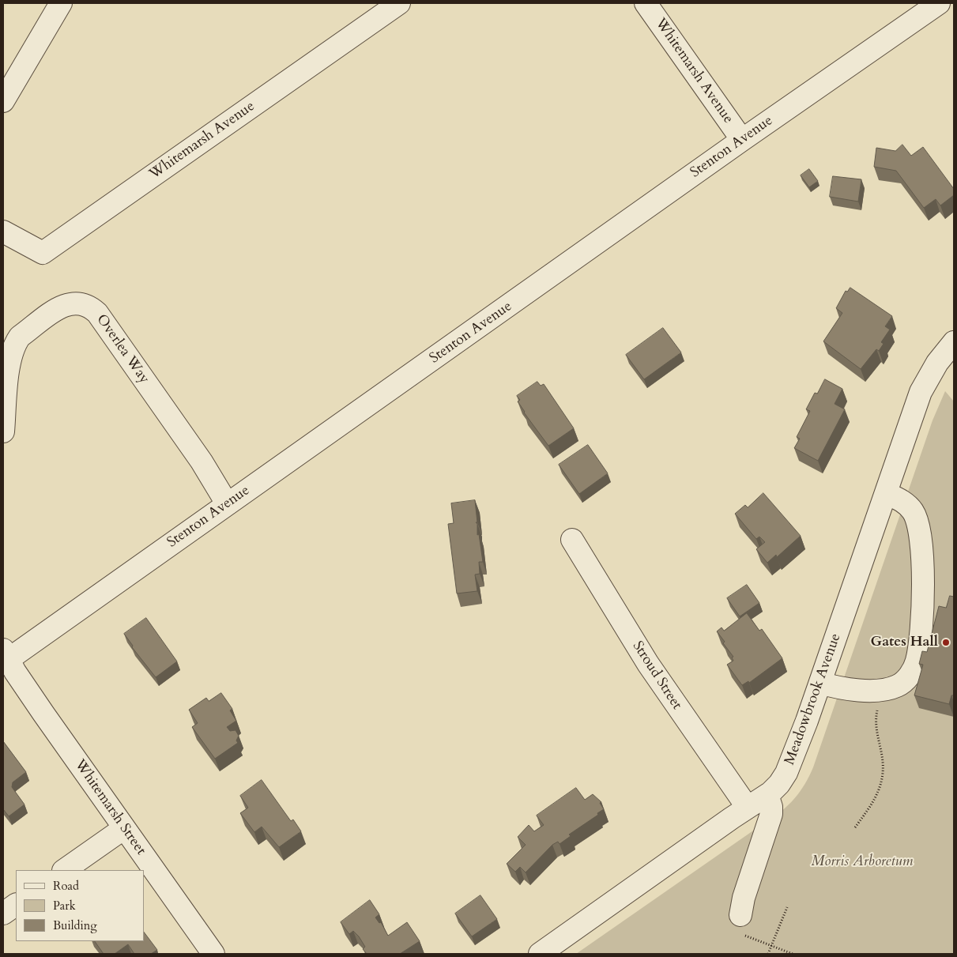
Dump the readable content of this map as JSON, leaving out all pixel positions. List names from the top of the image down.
{
  "streets": {
    "street": [
      "Whitemarsh Avenue",
      "Stenton Avenue",
      "Overlea Way",
      "Stroud Street",
      "Meadowbrook Avenue",
      "Whitemarsh Street"
    ]
  },
  "crossings": [
    ["Whitemarsh Avenue", "Stenton Avenue"],
    ["Stenton Avenue", "Overlea Way"],
    ["Stenton Avenue", "Whitemarsh Street"],
    ["Stroud Street", "Meadowbrook Avenue"]
  ],
  "parks": ["Morris Arboretum"],
  "places": ["Gates Hall"],
  "legend": ["Road", "Park", "Building"]
}
